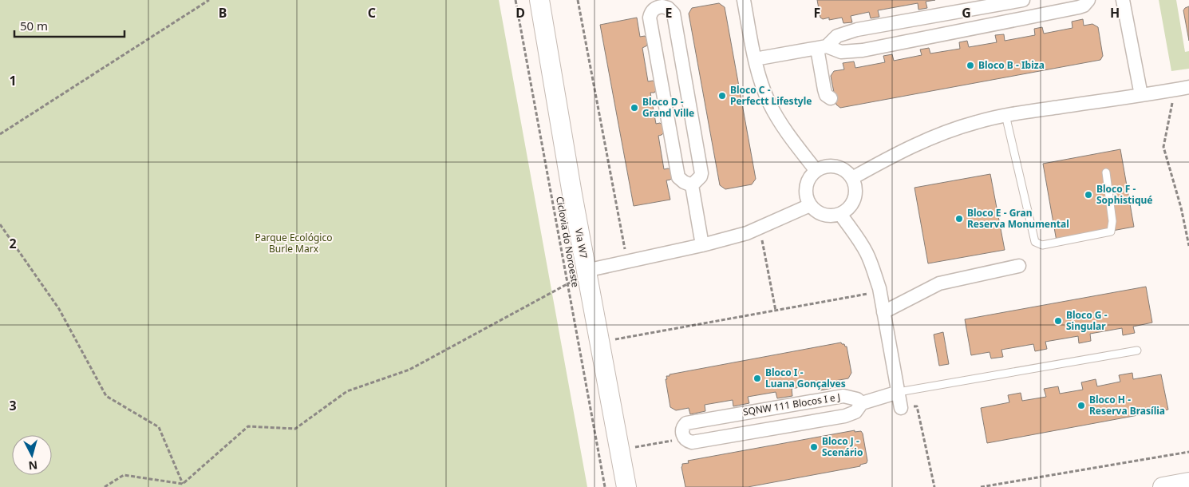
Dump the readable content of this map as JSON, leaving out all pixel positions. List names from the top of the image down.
{
  "streets": {
    "main road": ["Via W7"],
    "street": ["SQNW 111 Blocos I e J"],
    "path": ["Ciclovia do Noroeste"]
  },
  "parks": ["Parque Ecológico Burle Marx"],
  "places": [
    "Bloco B - Ibiza",
    "Bloco C - Perfectt Lifestyle",
    "Bloco D - Grand Ville",
    "Bloco F - Sophistiqué",
    "Bloco E - Gran Reserva Monumental",
    "Bloco G - Singular",
    "Bloco I - Luana Gonçalves",
    "Bloco H - Reserva Brasília",
    "Bloco J - Scenário"
  ],
  "scale_bar": "50 m",
  "north": "bottom",
  "grid": {
    "columns": [
      "B",
      "C",
      "D",
      "E",
      "F",
      "G",
      "H"
    ],
    "rows": ["1", "2", "3"]
  }
}
